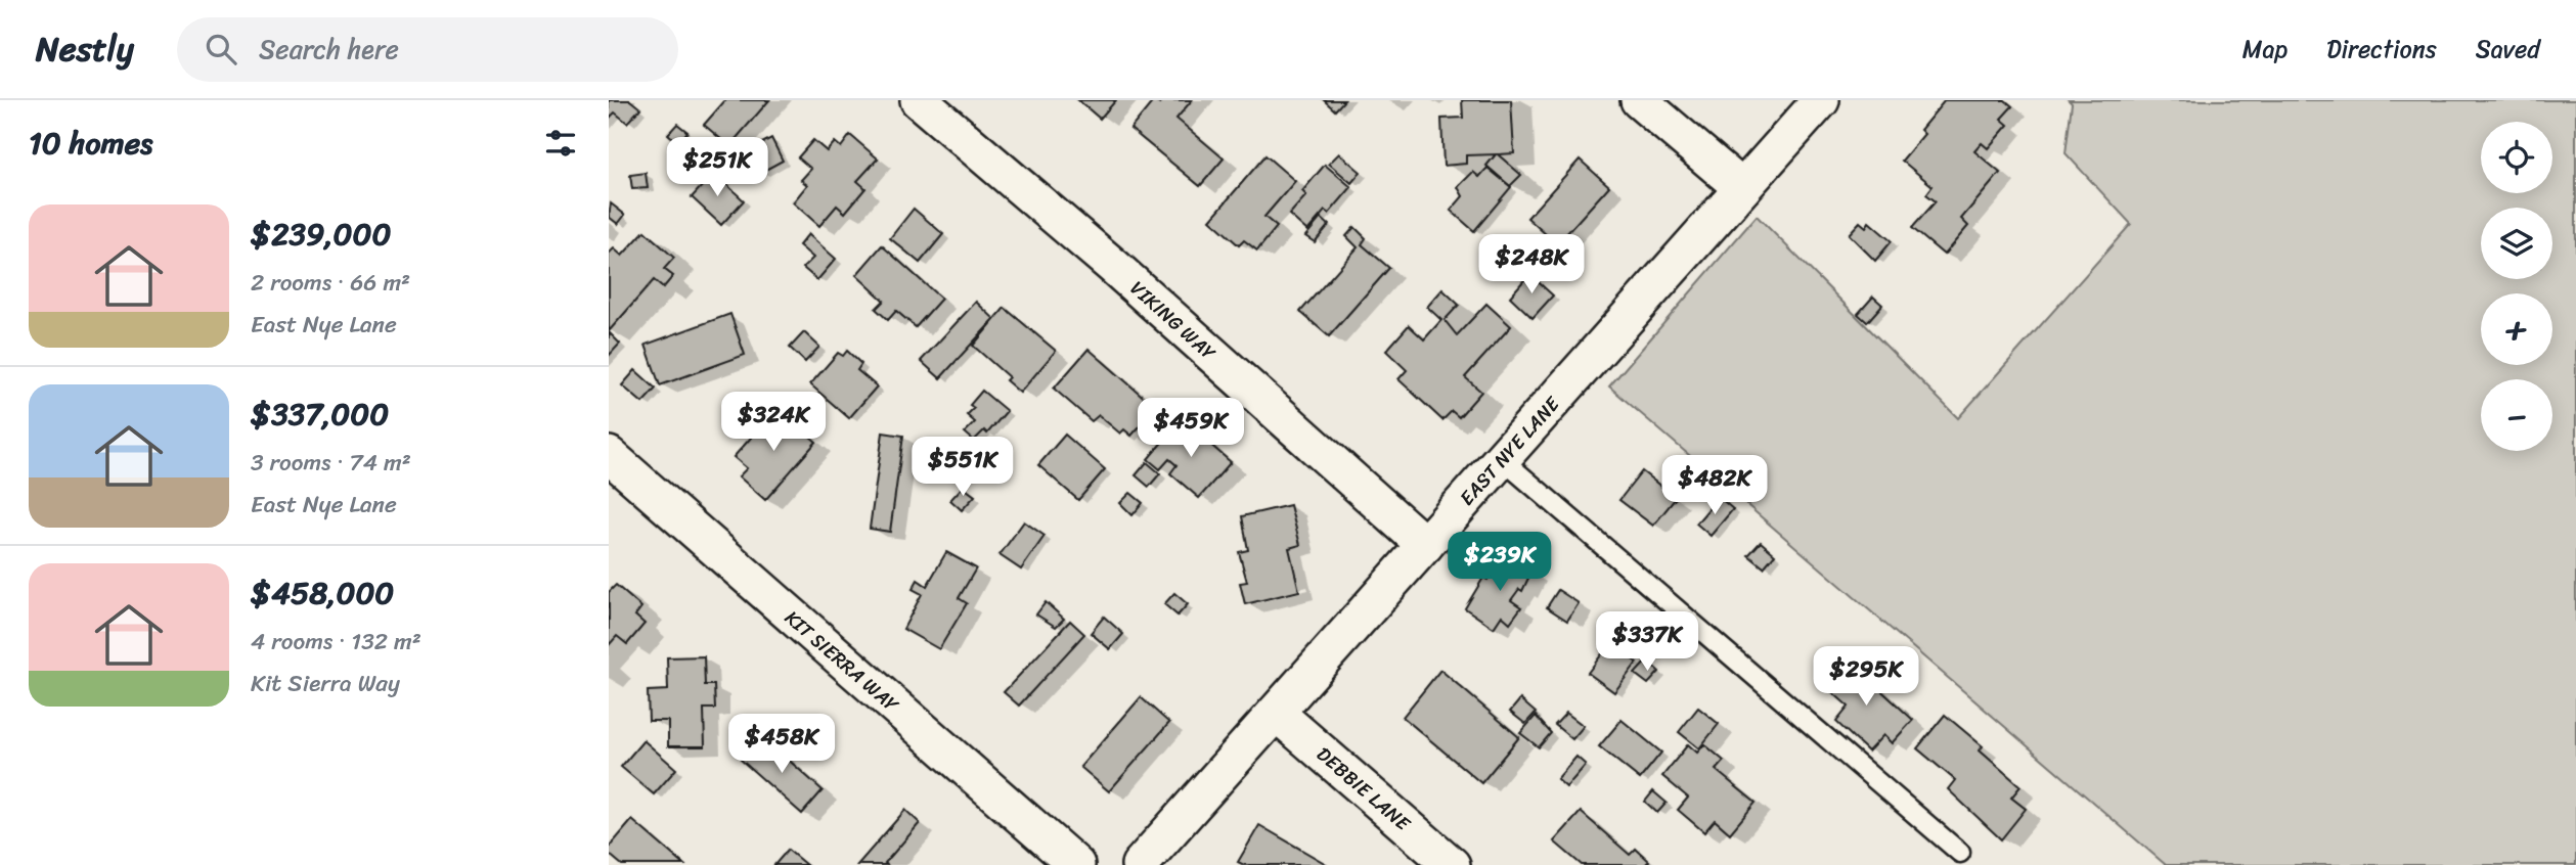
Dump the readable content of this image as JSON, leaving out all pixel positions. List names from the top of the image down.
{
  "streets": {
    "street": [
      "VIKING WAY",
      "EAST NYE LANE",
      "KIT SIERRA WAY",
      "DEBBIE LANE"
    ]
  },
  "crossings": [
    ["VIKING WAY", "EAST NYE LANE"],
    ["EAST NYE LANE", "DEBBIE LANE"]
  ],
  "page": {
    "header": "Nestly",
    "search": "Search here",
    "nav": ["Map", "Directions", "Saved"],
    "heading": "10 homes",
    "map_buttons": ["+", "−"],
    "price": [
      "$251K",
      "$248K",
      "$324K",
      "$459K",
      "$551K",
      "$482K",
      "$239K",
      "$337K",
      "$295K",
      "$458K"
    ],
    "list": [
      {
        "name": "$239,000",
        "note": "2 rooms · 66 m² · East Nye Lane"
      },
      {
        "name": "$337,000",
        "note": "3 rooms · 74 m² · East Nye Lane"
      },
      {
        "name": "$458,000",
        "note": "4 rooms · 132 m² · Kit Sierra Way"
      }
    ]
  }
}
